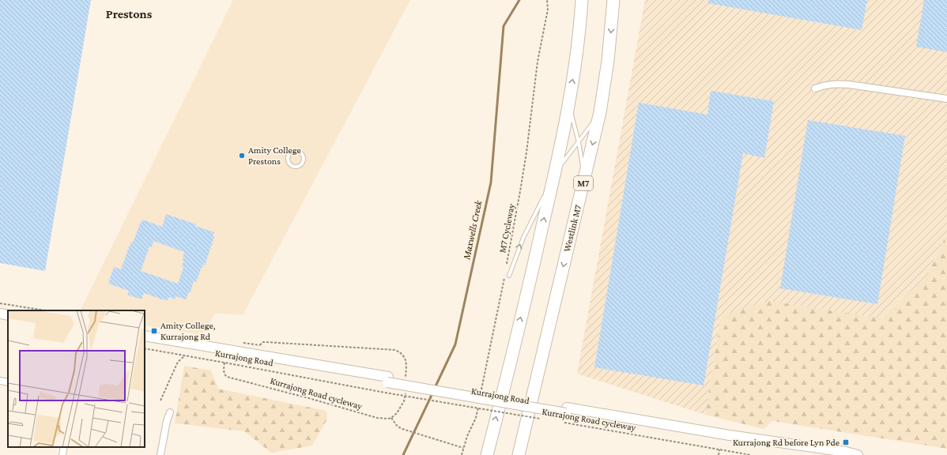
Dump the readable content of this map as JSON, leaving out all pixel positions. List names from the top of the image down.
{
  "streets": {
    "highway": ["M7", "Westlink M7"],
    "main road": ["Kurrajong Road"],
    "path": ["M7 Cycleway", "Kurrajong Road cycleway"]
  },
  "crossings": [
    ["Kurrajong Road", "Kurrajong Road cycleway"]
  ],
  "districts": ["Prestons"],
  "water": ["Maxwells Creek"],
  "places": {
    "other": ["Amity College Prestons"],
    "transit": ["Amity College, Kurrajong Rd", "Kurrajong Rd before Lyn Pde"]
  }
}
